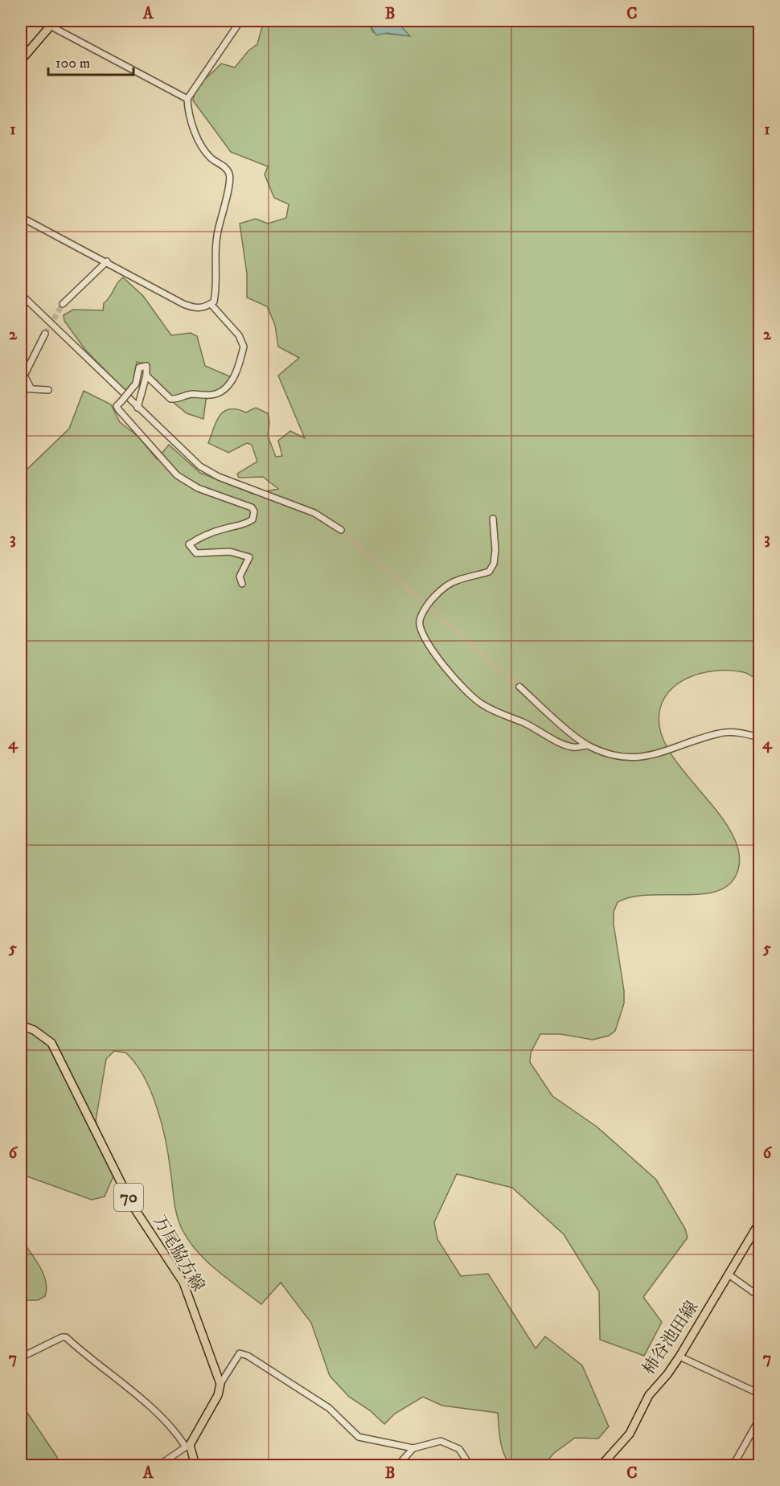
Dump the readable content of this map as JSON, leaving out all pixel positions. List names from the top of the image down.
{
  "streets": {
    "main road": ["70", "万尾脇方線", "柿谷池田線"]
  },
  "scale_bar": "100 m",
  "grid": {
    "columns": ["A", "B", "C"],
    "rows": [
      "1",
      "2",
      "3",
      "4",
      "5",
      "6",
      "7"
    ]
  }
}
